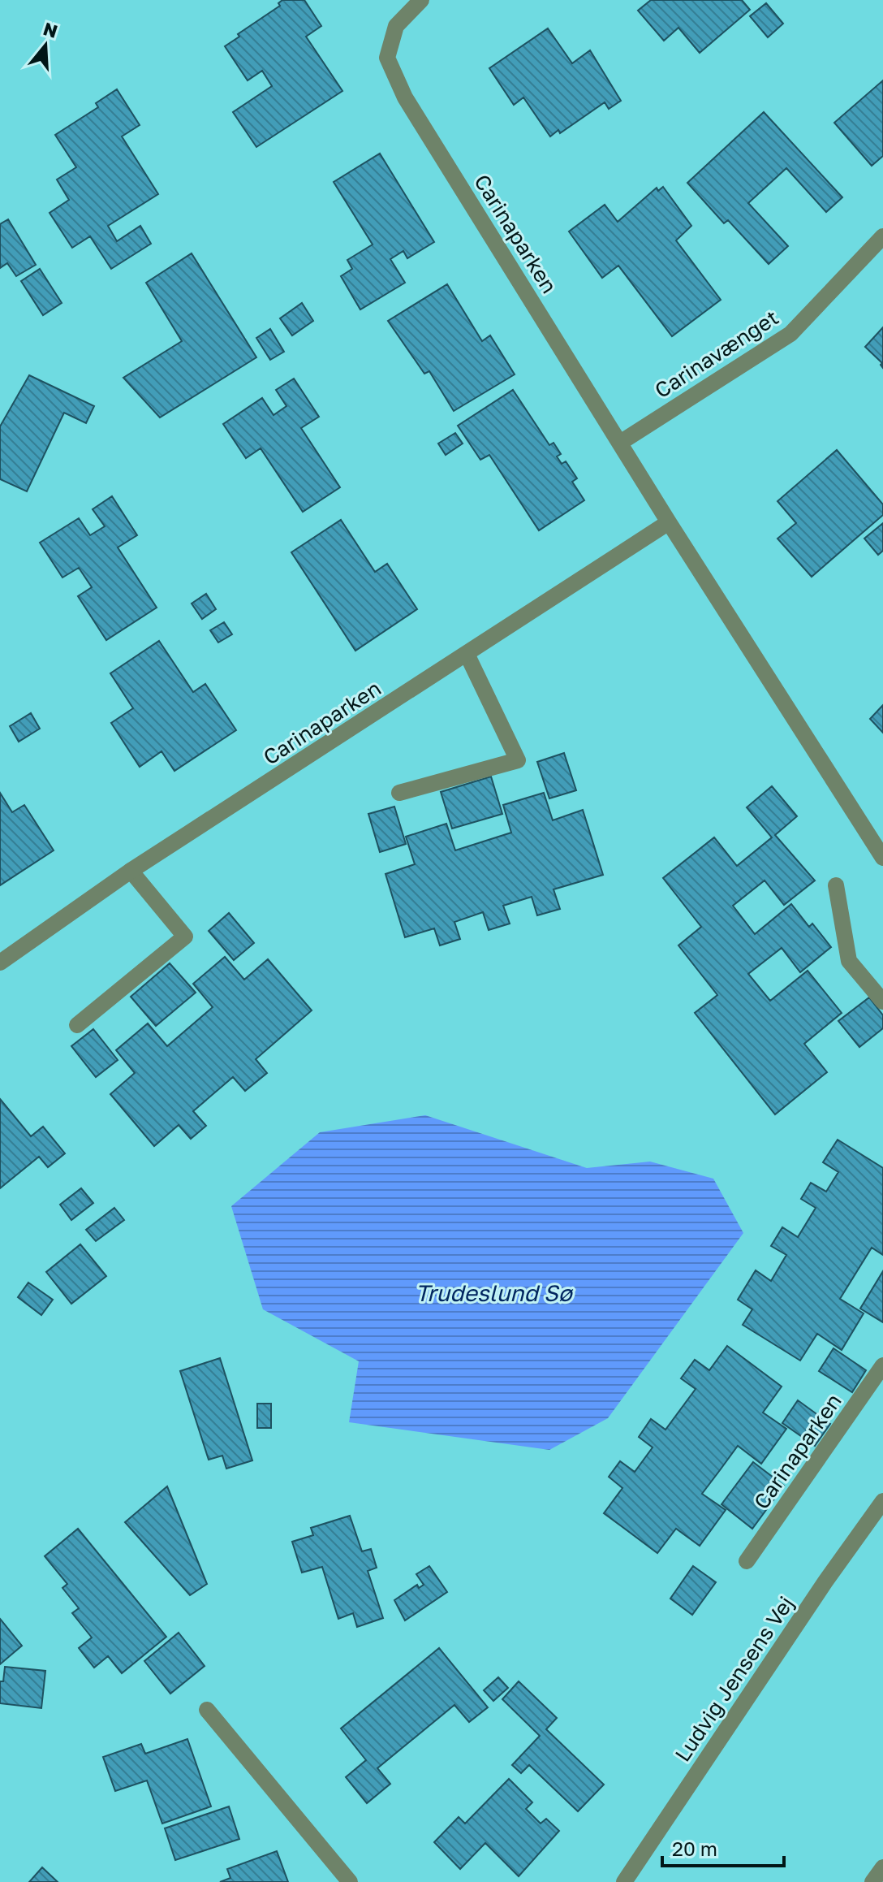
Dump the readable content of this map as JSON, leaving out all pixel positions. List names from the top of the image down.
{
  "streets": {
    "street": ["Carinaparken", "Carinavænget", "Ludvig Jensens Vej"]
  },
  "crossings": [
    ["Carinaparken", "Carinavænget"]
  ],
  "water": ["Trudeslund Sø"],
  "scale_bar": "20 m",
  "north": "top"
}
